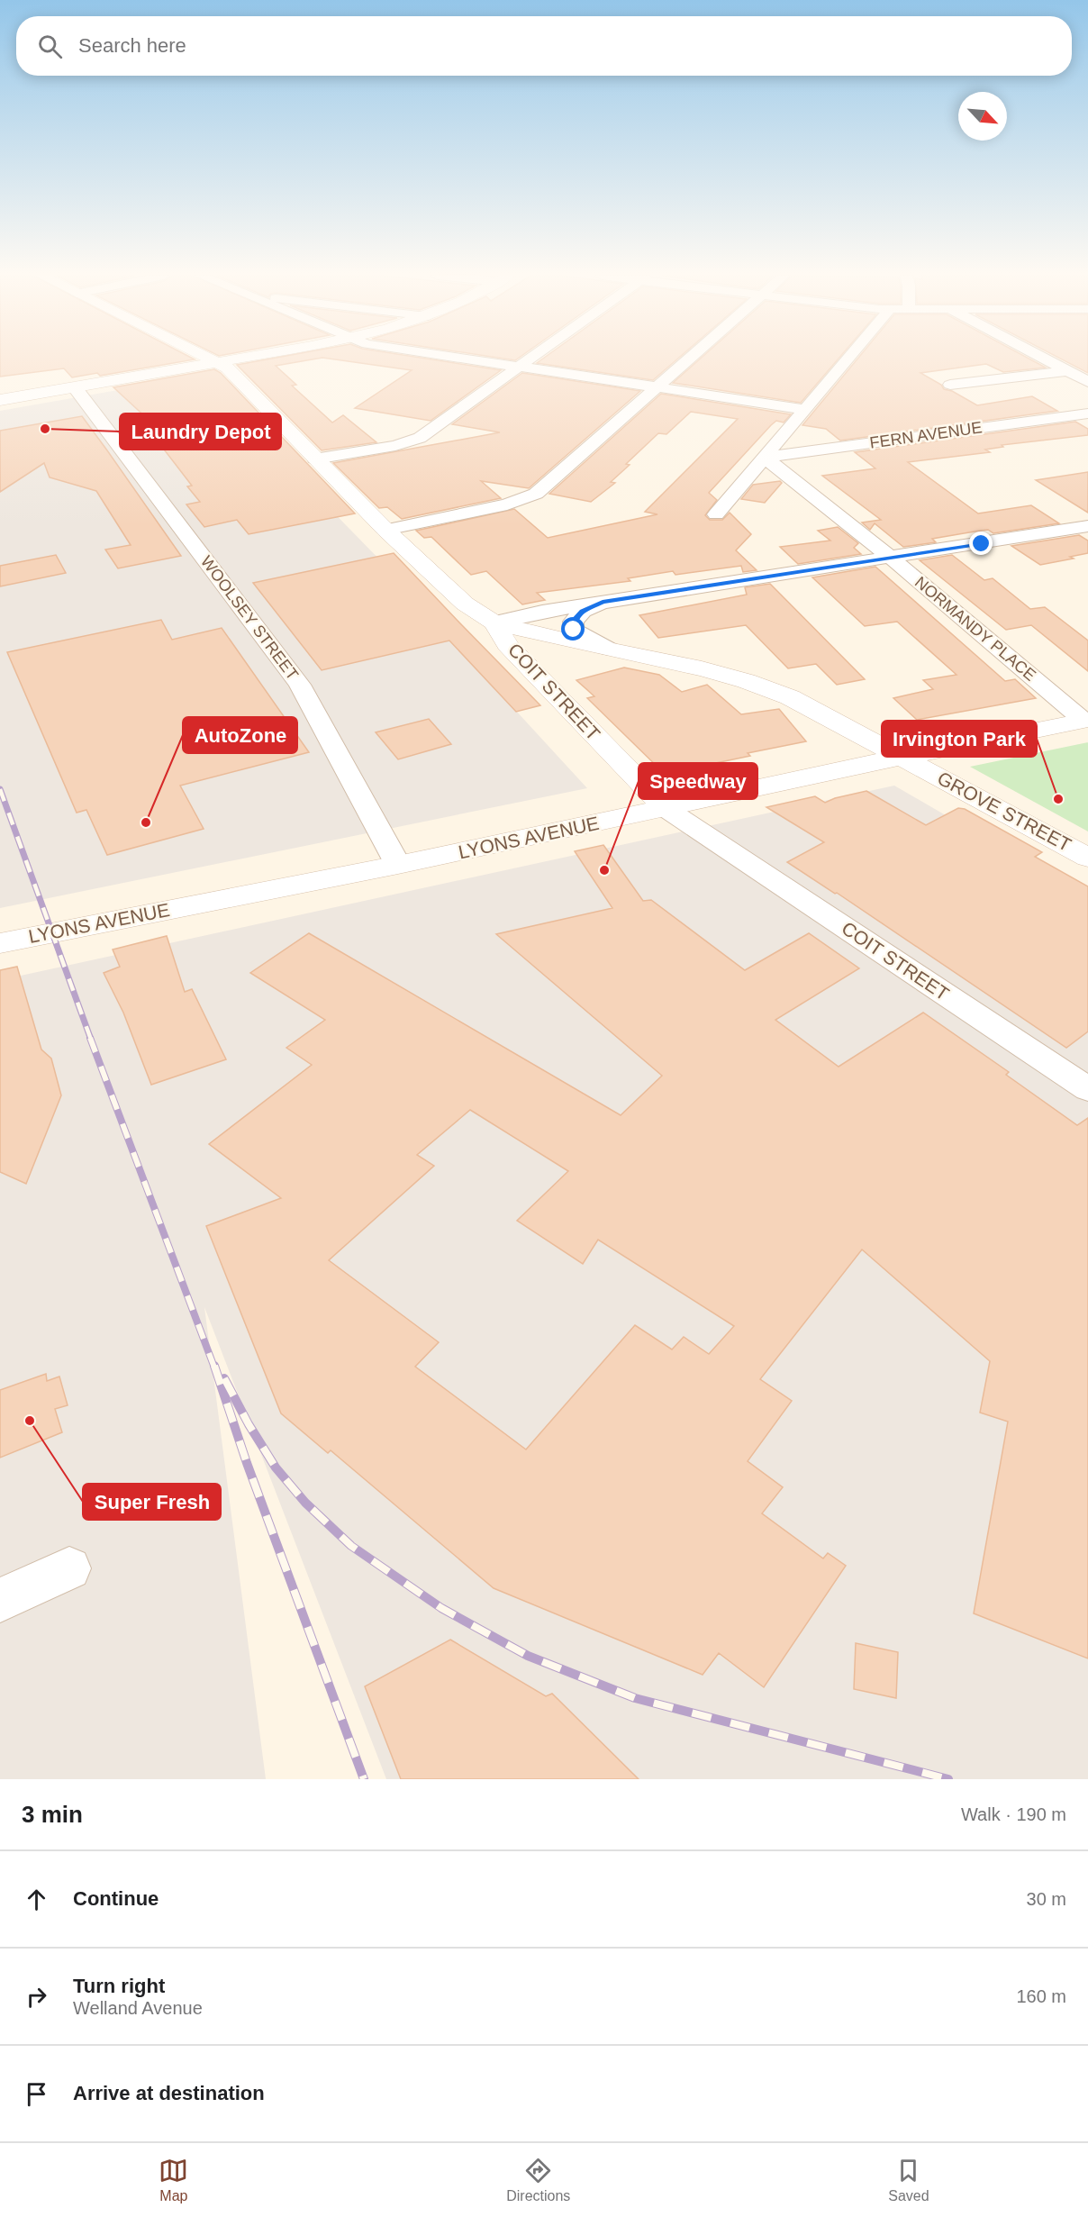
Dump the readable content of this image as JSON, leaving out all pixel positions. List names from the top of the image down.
{
  "streets": {
    "main road": ["COIT STREET", "GROVE STREET", "LYONS AVENUE"],
    "street": ["FERN AVENUE", "WOOLSEY STREET", "NORMANDY PLACE"]
  },
  "crossings": [
    ["FERN AVENUE", "NORMANDY PLACE"],
    ["WOOLSEY STREET", "LYONS AVENUE"],
    ["NORMANDY PLACE", "LYONS AVENUE"],
    ["COIT STREET", "GROVE STREET"],
    ["COIT STREET", "LYONS AVENUE"],
    ["GROVE STREET", "LYONS AVENUE"]
  ],
  "places": [
    "Laundry Depot",
    "Irvington Park",
    "AutoZone",
    "Speedway",
    "Super Fresh"
  ],
  "north": "bottom right",
  "page": {
    "search": "Search here",
    "heading": ["3 min", "Walk · 190 m"],
    "list": [
      ["Continue", "30 m"],
      ["Turn right", "Welland Avenue", "160 m"],
      "Arrive at destination"
    ],
    "nav": ["Map", "Directions", "Saved"]
  }
}
